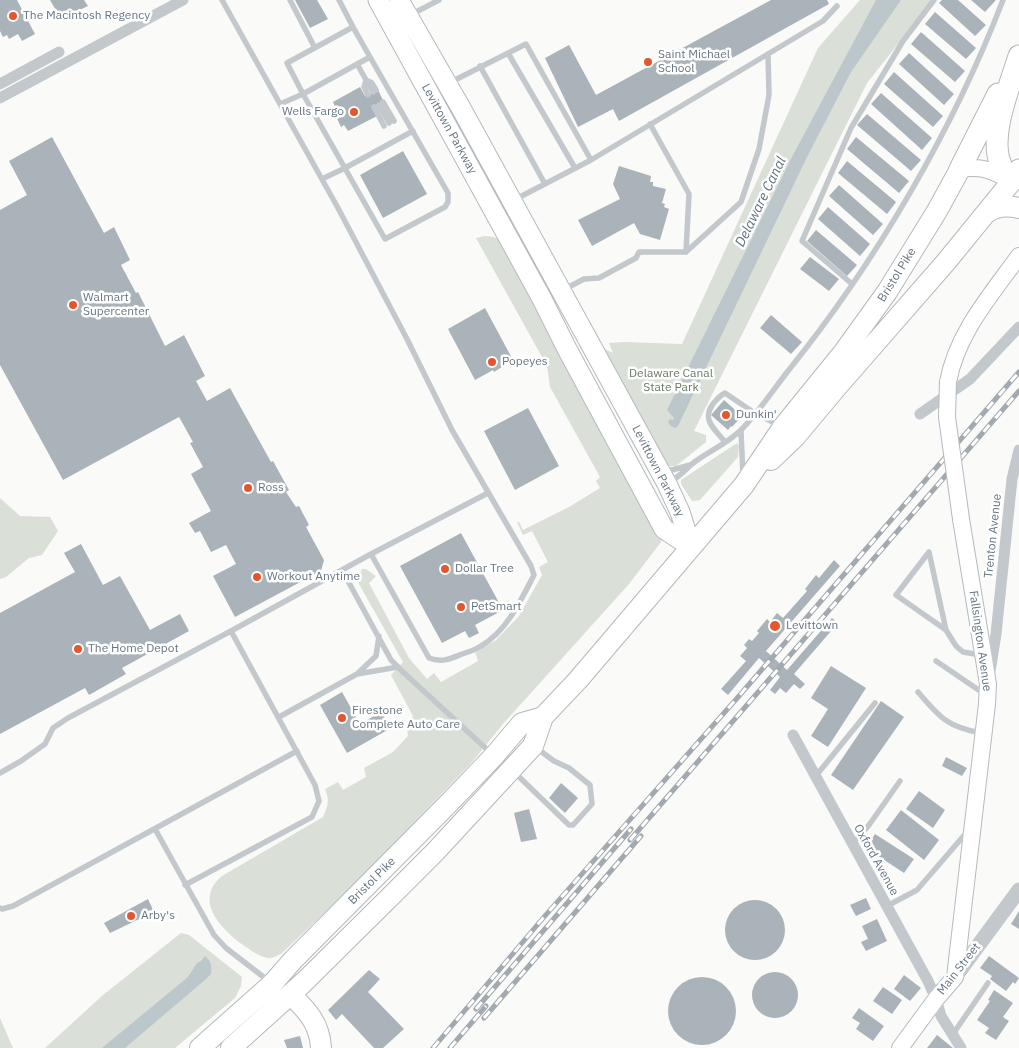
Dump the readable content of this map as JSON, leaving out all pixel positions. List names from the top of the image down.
{
  "streets": {
    "highway": ["Bristol Pike"],
    "main road": ["Levittown Parkway", "Fallsington Avenue", "Main Street"],
    "street": ["Trenton Avenue", "Oxford Avenue"]
  },
  "crossings": [
    ["Levittown Parkway", "Bristol Pike"],
    ["Trenton Avenue", "Fallsington Avenue"],
    ["Fallsington Avenue", "Main Street"],
    ["Oxford Avenue", "Main Street"]
  ],
  "water": ["Delaware Canal"],
  "parks": ["Delaware Canal State Park"],
  "places": [
    "The Macintosh Regency",
    "Saint Michael School",
    "Wells Fargo",
    "Walmart Supercenter",
    "Popeyes",
    "Dunkin'",
    "Ross",
    "Dollar Tree",
    "Workout Anytime",
    "PetSmart",
    "Levittown",
    "The Home Depot",
    "Firestone Complete Auto Care",
    "Arby's"
  ]
}
